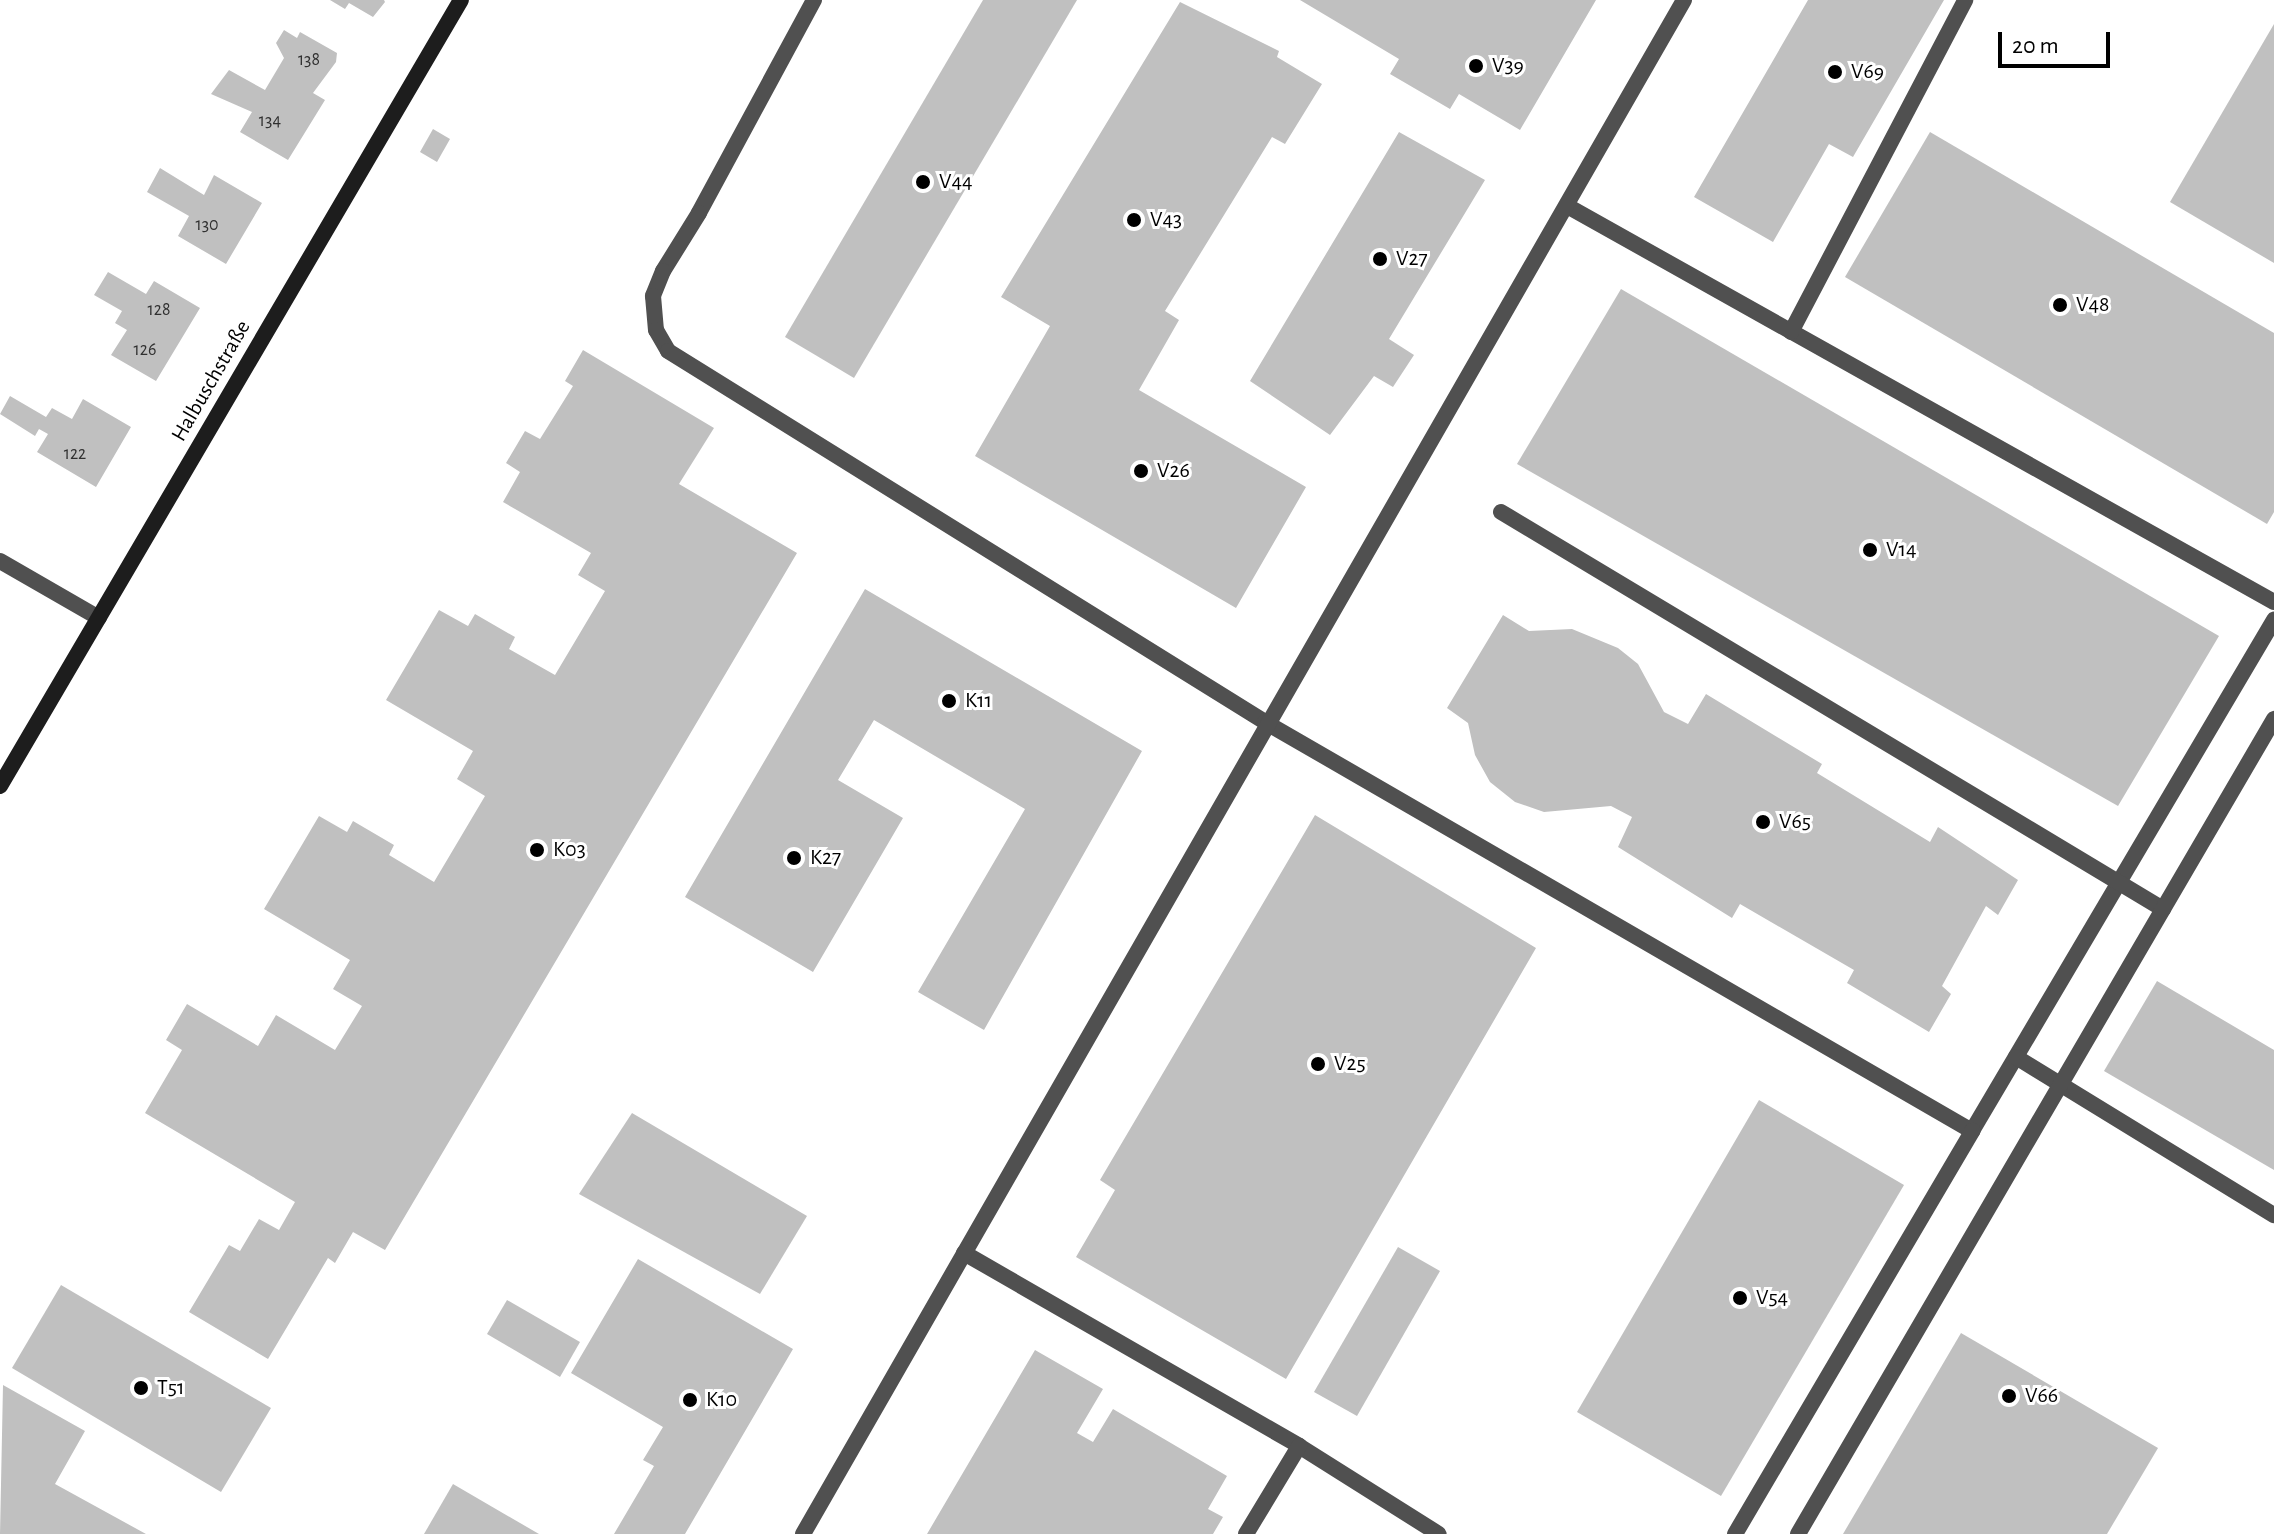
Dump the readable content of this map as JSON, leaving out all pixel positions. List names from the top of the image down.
{
  "streets": {
    "street": ["Halbuschstraße"]
  },
  "places": [
    "V39",
    "V69",
    "V44",
    "V43",
    "V27",
    "V48",
    "V26",
    "V14",
    "K11",
    "V65",
    "K03",
    "K27",
    "V25",
    "V54",
    "T51",
    "V66",
    "K10"
  ],
  "house_numbers": [
    "138",
    "134",
    "130",
    "128",
    "126",
    "122"
  ],
  "scale_bar": "20 m"
}
